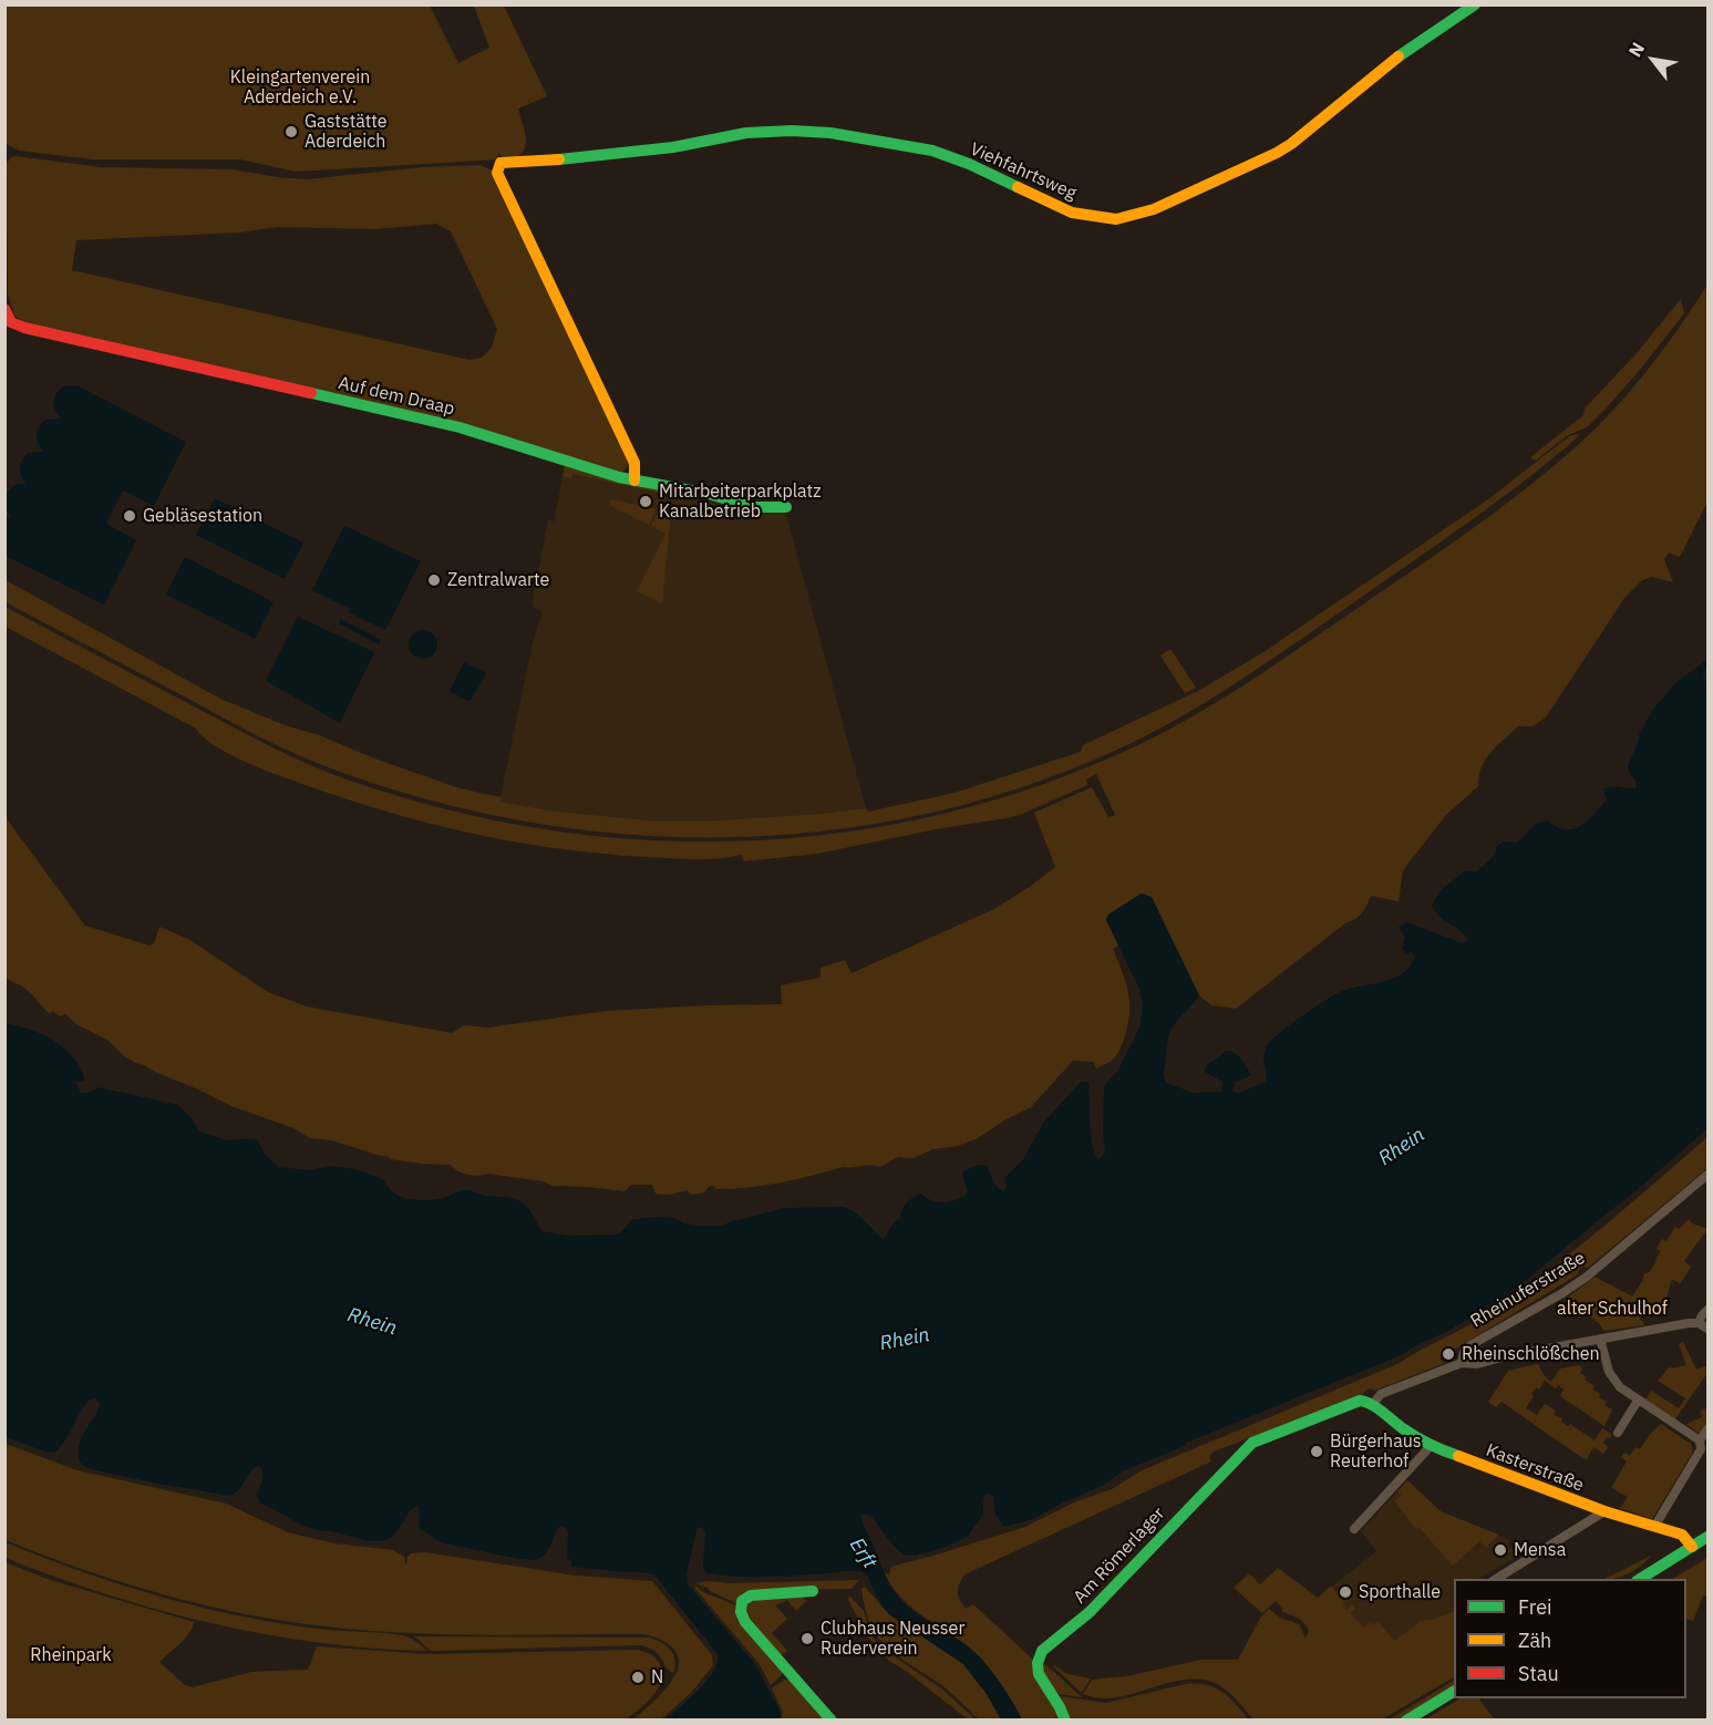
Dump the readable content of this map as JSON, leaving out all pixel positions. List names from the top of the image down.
{
  "streets": {
    "street": [
      "Viehfahrtsweg",
      "Auf dem Draap",
      "Rheinuferstraße",
      "Kasterstraße",
      "Am Römerlager"
    ]
  },
  "crossings": [
    ["Viehfahrtsweg", "Auf dem Draap"],
    ["Rheinuferstraße", "Kasterstraße"],
    ["Rheinuferstraße", "Am Römerlager"]
  ],
  "water": ["Rhein", "Erft"],
  "parks": ["Kleingartenverein Aderdeich e.V.", "alter Schulhof", "Rheinpark"],
  "places": [
    "Gaststätte Aderdeich",
    "Mitarbeiterparkplatz Kanalbetrieb",
    "Gebläsestation",
    "Zentralwarte",
    "Rheinschlößchen",
    "Bürgerhaus Reuterhof",
    "Mensa",
    "Sporthalle",
    "Clubhaus Neusser Ruderverein",
    "N"
  ],
  "legend": ["Frei", "Zäh", "Stau"],
  "north": "top left"
}
